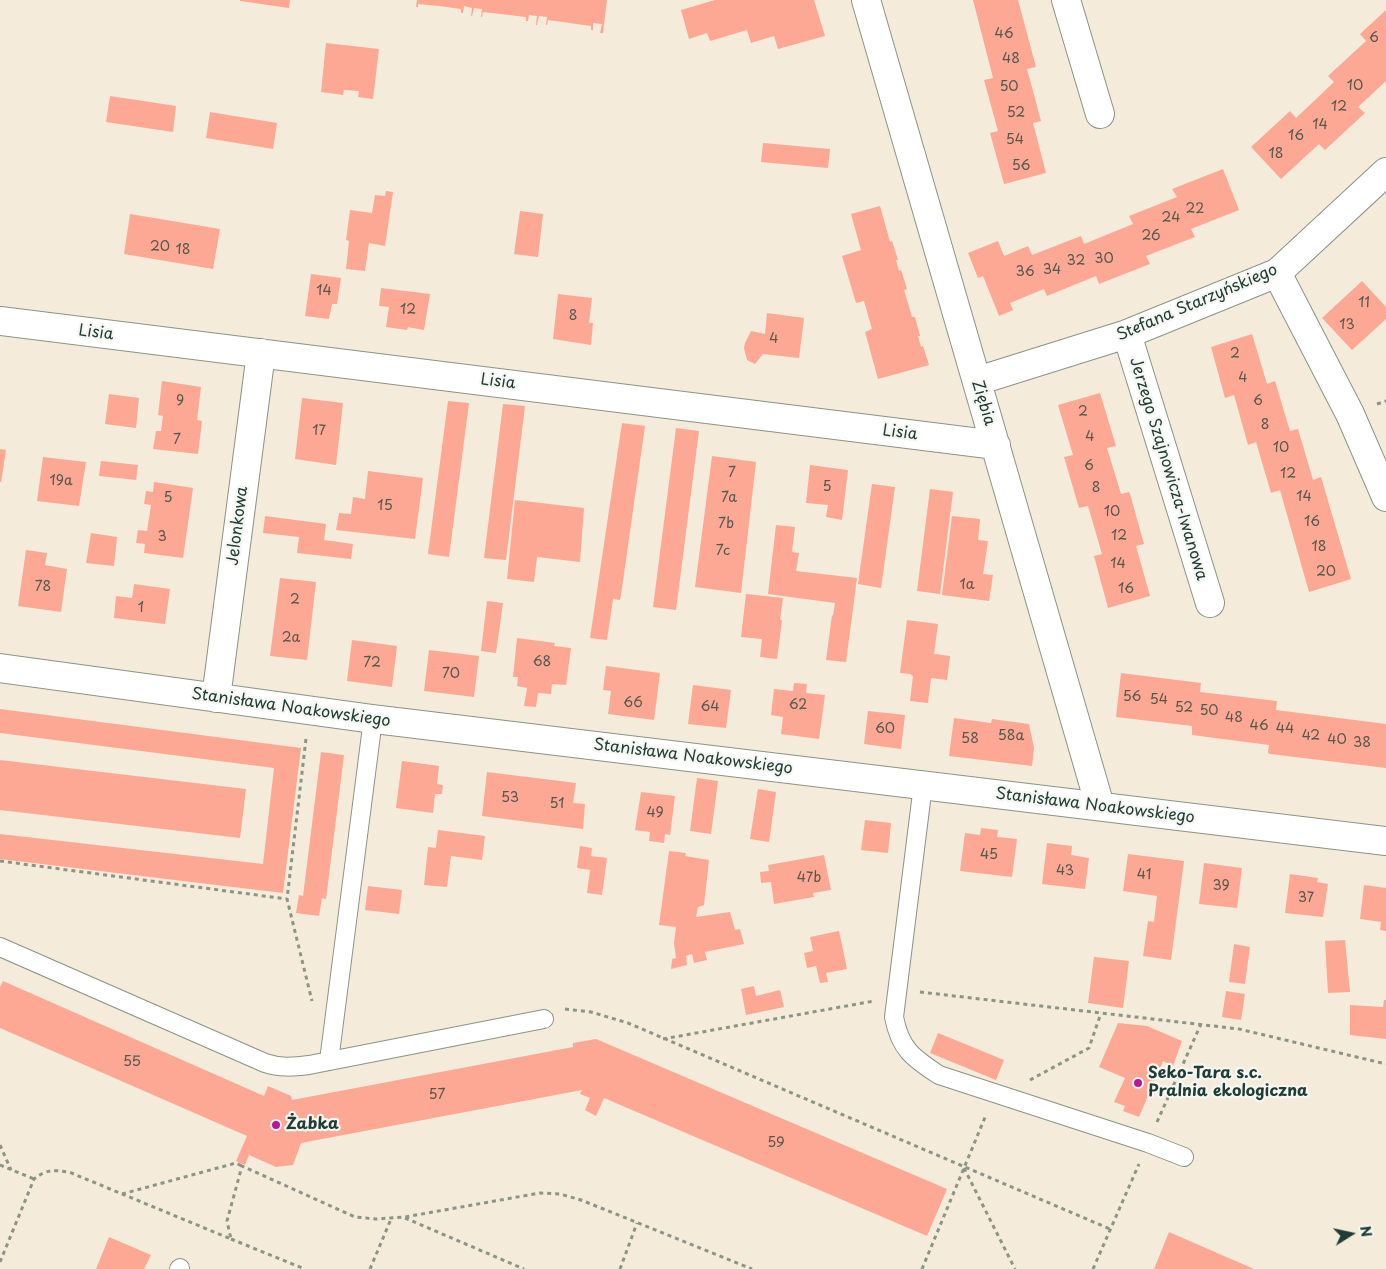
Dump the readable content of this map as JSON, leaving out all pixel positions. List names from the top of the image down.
{
  "streets": {
    "street": [
      "Stefana Starzyńskiego",
      "Lisia",
      "Ziębia",
      "Jerzego Szajnowicza-Iwanowa",
      "Jelonkowa",
      "Stanisława Noakowskiego"
    ]
  },
  "crossings": [
    ["Stefana Starzyńskiego", "Ziębia"],
    ["Stefana Starzyńskiego", "Jerzego Szajnowicza-Iwanowa"],
    ["Lisia", "Ziębia"],
    ["Lisia", "Jelonkowa"],
    ["Ziębia", "Stanisława Noakowskiego"],
    ["Jelonkowa", "Stanisława Noakowskiego"]
  ],
  "places": ["Seko-Tara s.c. Pralnia ekologiczna", "Żabka"],
  "house_numbers": [
    "46",
    "6",
    "48",
    "10",
    "50",
    "12",
    "52",
    "14",
    "16",
    "54",
    "18",
    "56",
    "22",
    "24",
    "26",
    "20",
    "18",
    "30",
    "32",
    "34",
    "36",
    "14",
    "11",
    "12",
    "8",
    "13",
    "4",
    "2",
    "4",
    "9",
    "6",
    "2",
    "8",
    "17",
    "4",
    "7",
    "10",
    "6",
    "7",
    "12",
    "19a",
    "5",
    "8",
    "14",
    "5",
    "7a",
    "15",
    "10",
    "16",
    "7b",
    "12",
    "3",
    "18",
    "7c",
    "14",
    "20",
    "1a",
    "78",
    "16",
    "2",
    "1",
    "2a",
    "68",
    "72",
    "70",
    "56",
    "54",
    "66",
    "62",
    "64",
    "52",
    "50",
    "48",
    "46",
    "60",
    "44",
    "58a",
    "42",
    "58",
    "40",
    "38",
    "53",
    "51",
    "49",
    "45",
    "43",
    "41",
    "47b",
    "39",
    "37",
    "55",
    "57",
    "59"
  ],
  "north": "right"
}
